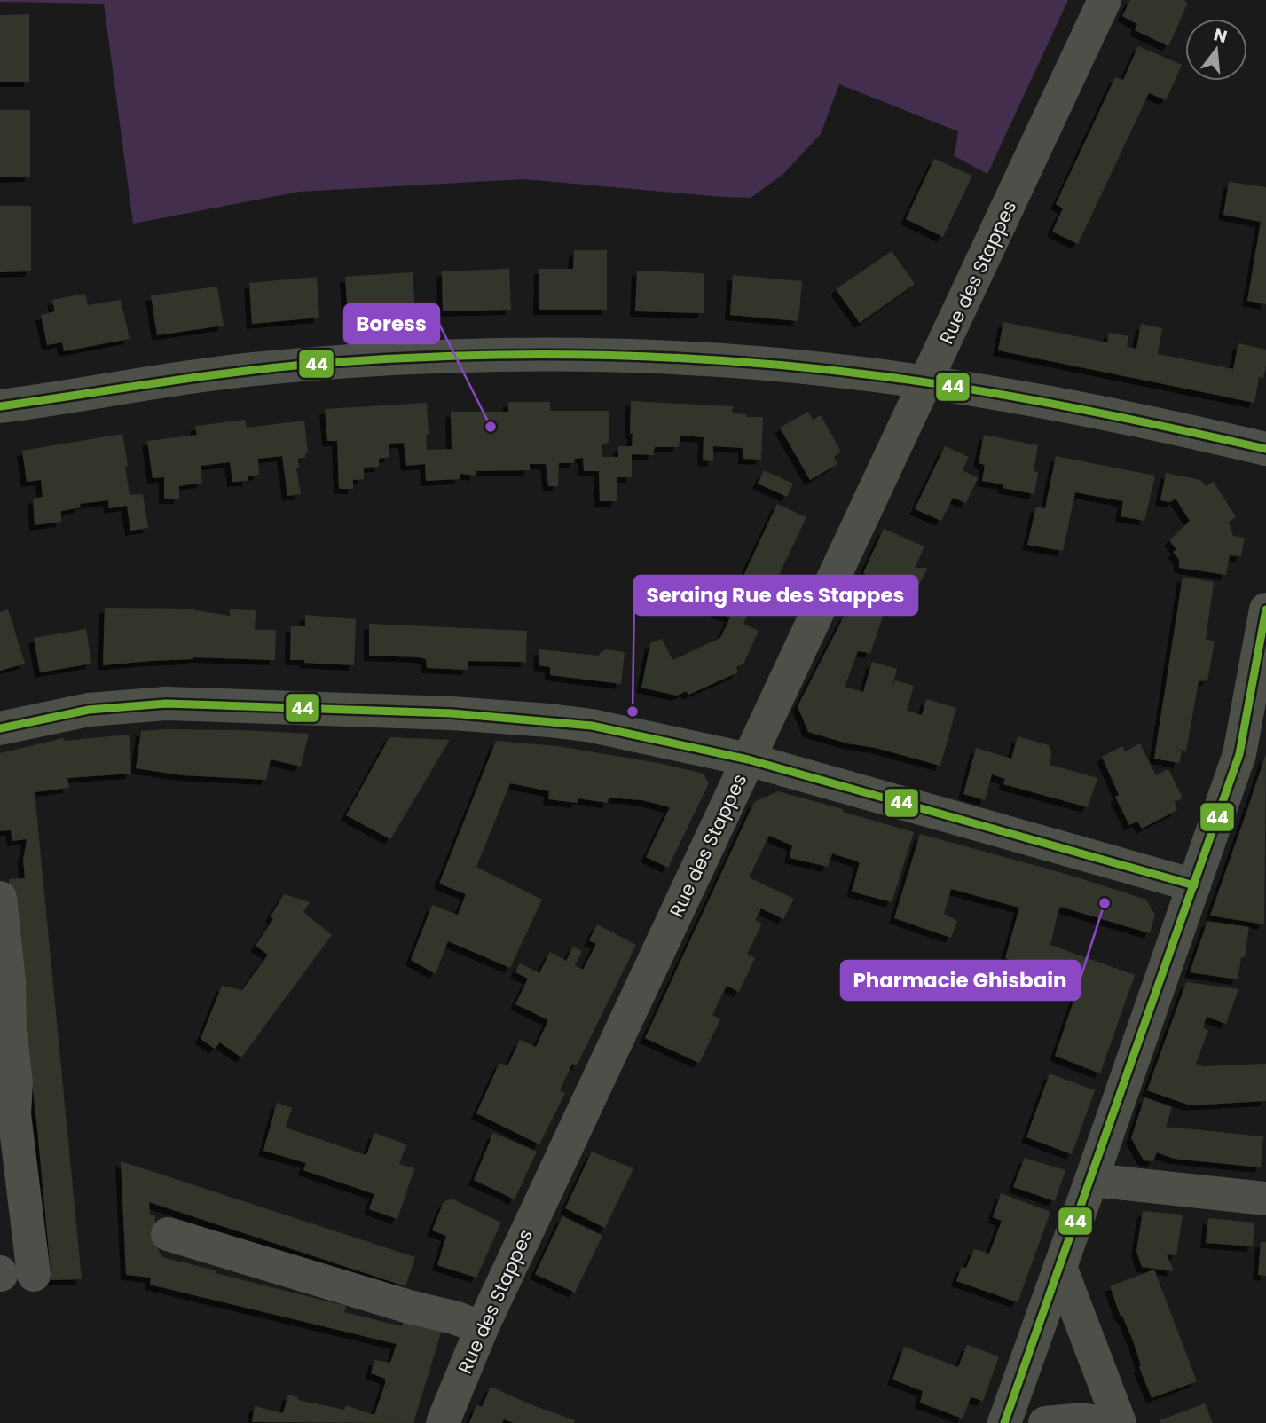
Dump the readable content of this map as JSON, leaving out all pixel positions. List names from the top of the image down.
{
  "streets": {
    "street": ["Rue des Stappes"]
  },
  "places": ["Boress", "Seraing Rue des Stappes", "Pharmacie Ghisbain"],
  "lines": ["transit line 44"],
  "north": "top"
}
